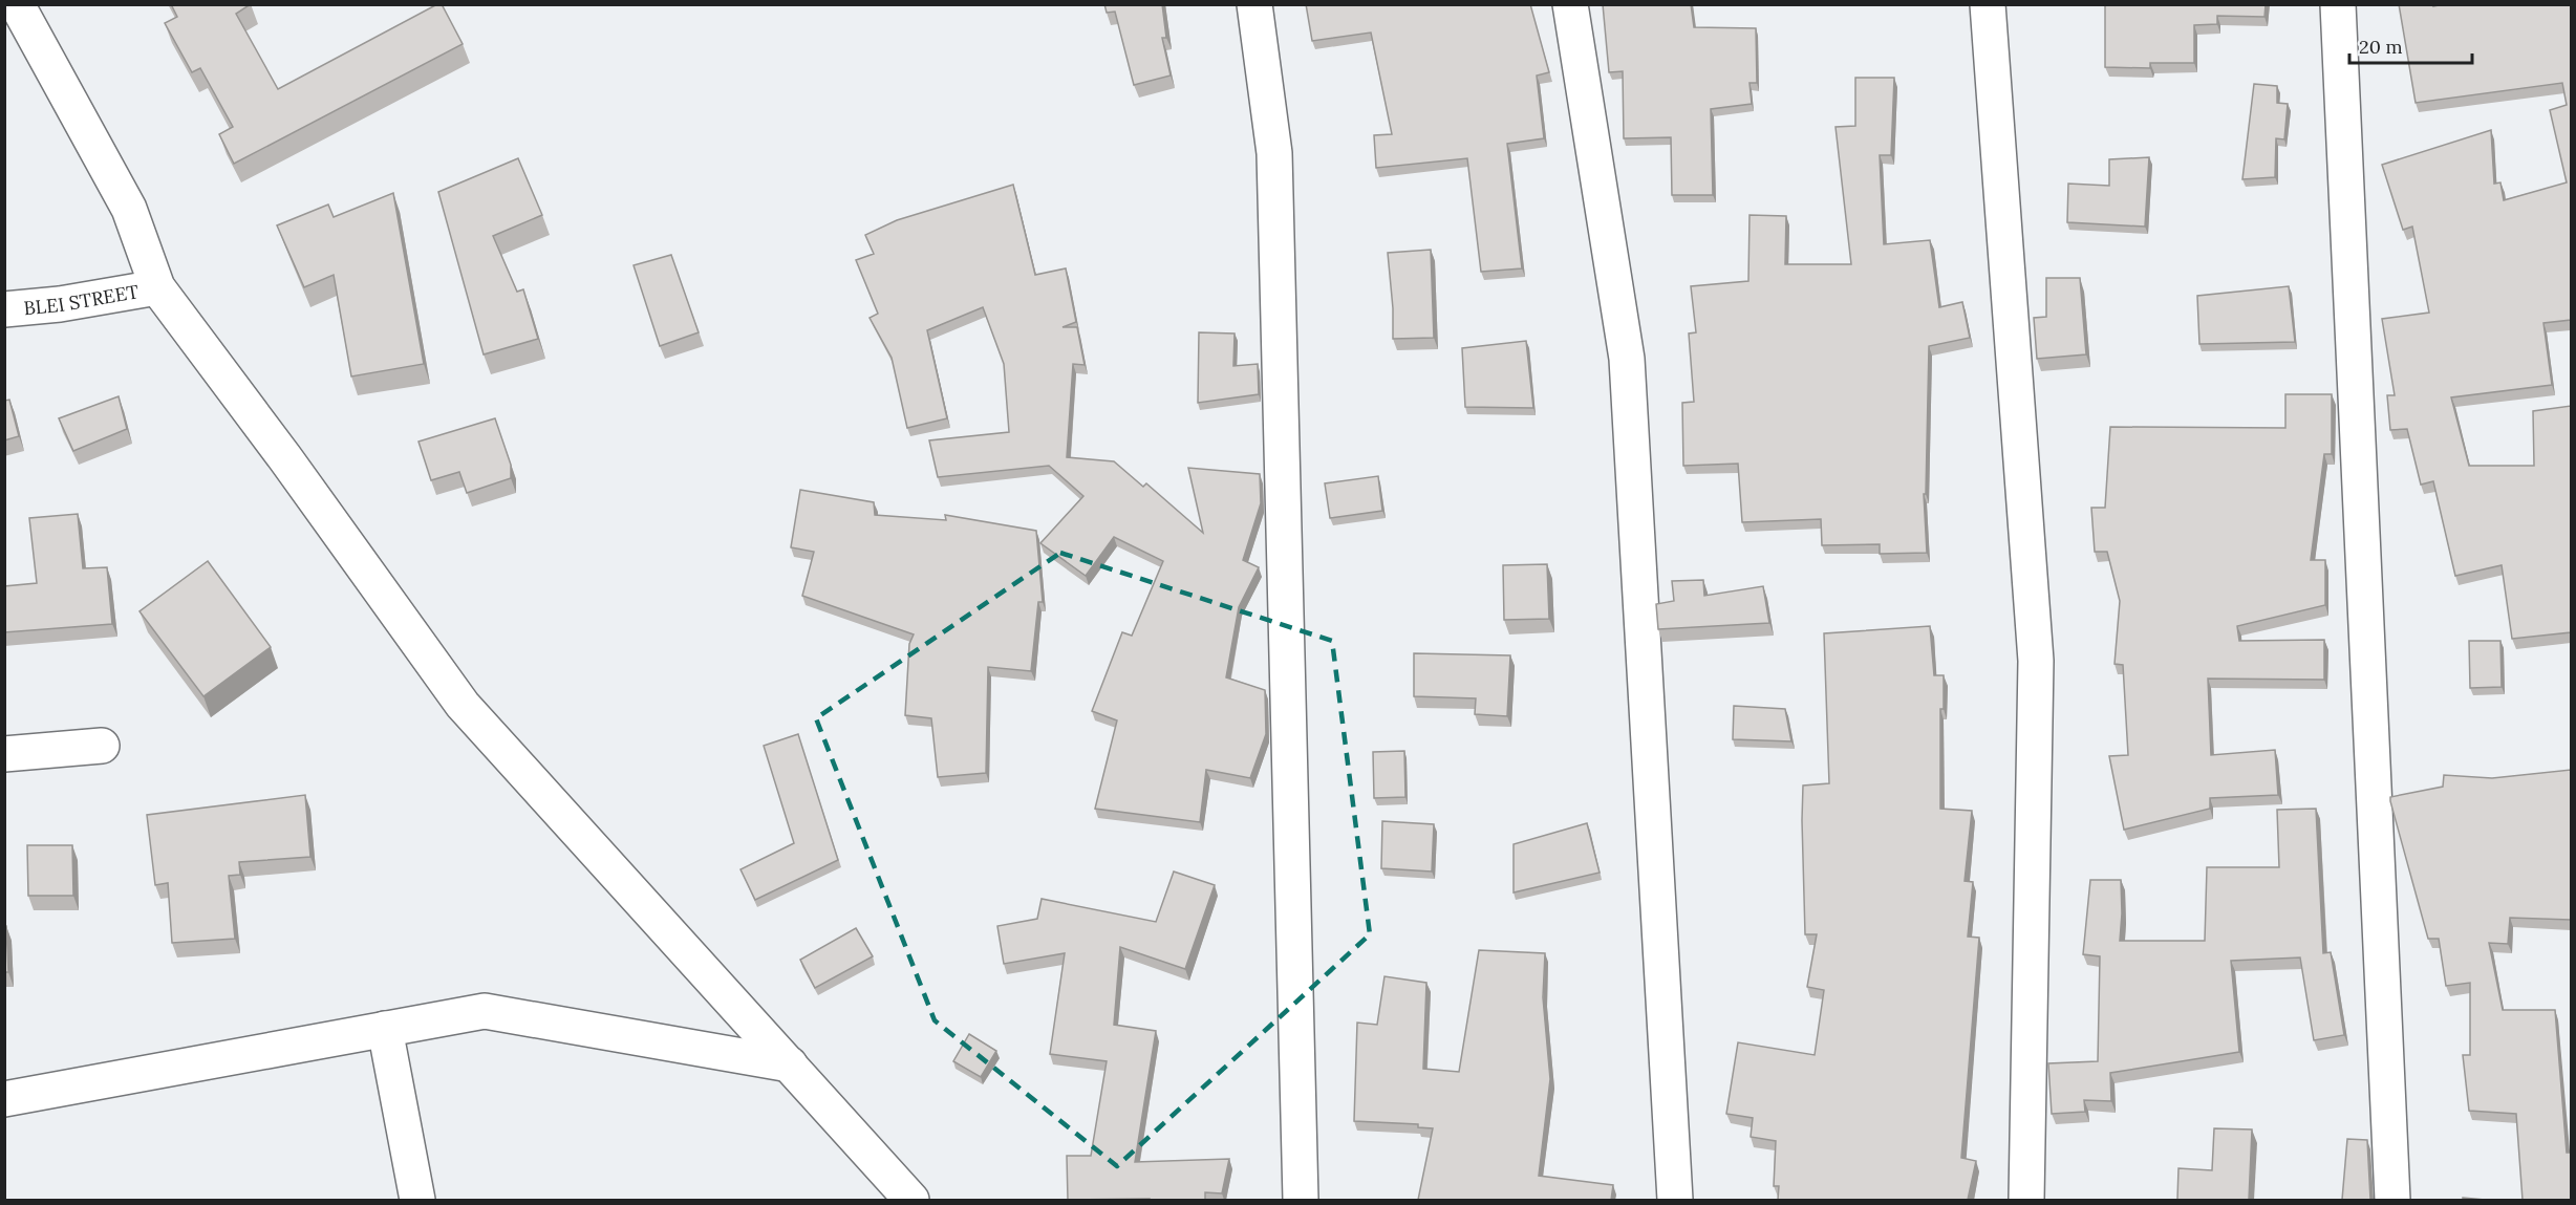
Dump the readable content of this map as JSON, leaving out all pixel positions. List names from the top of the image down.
{
  "streets": {
    "street": ["BLEI STREET"]
  },
  "scale_bar": "20 m"
}
